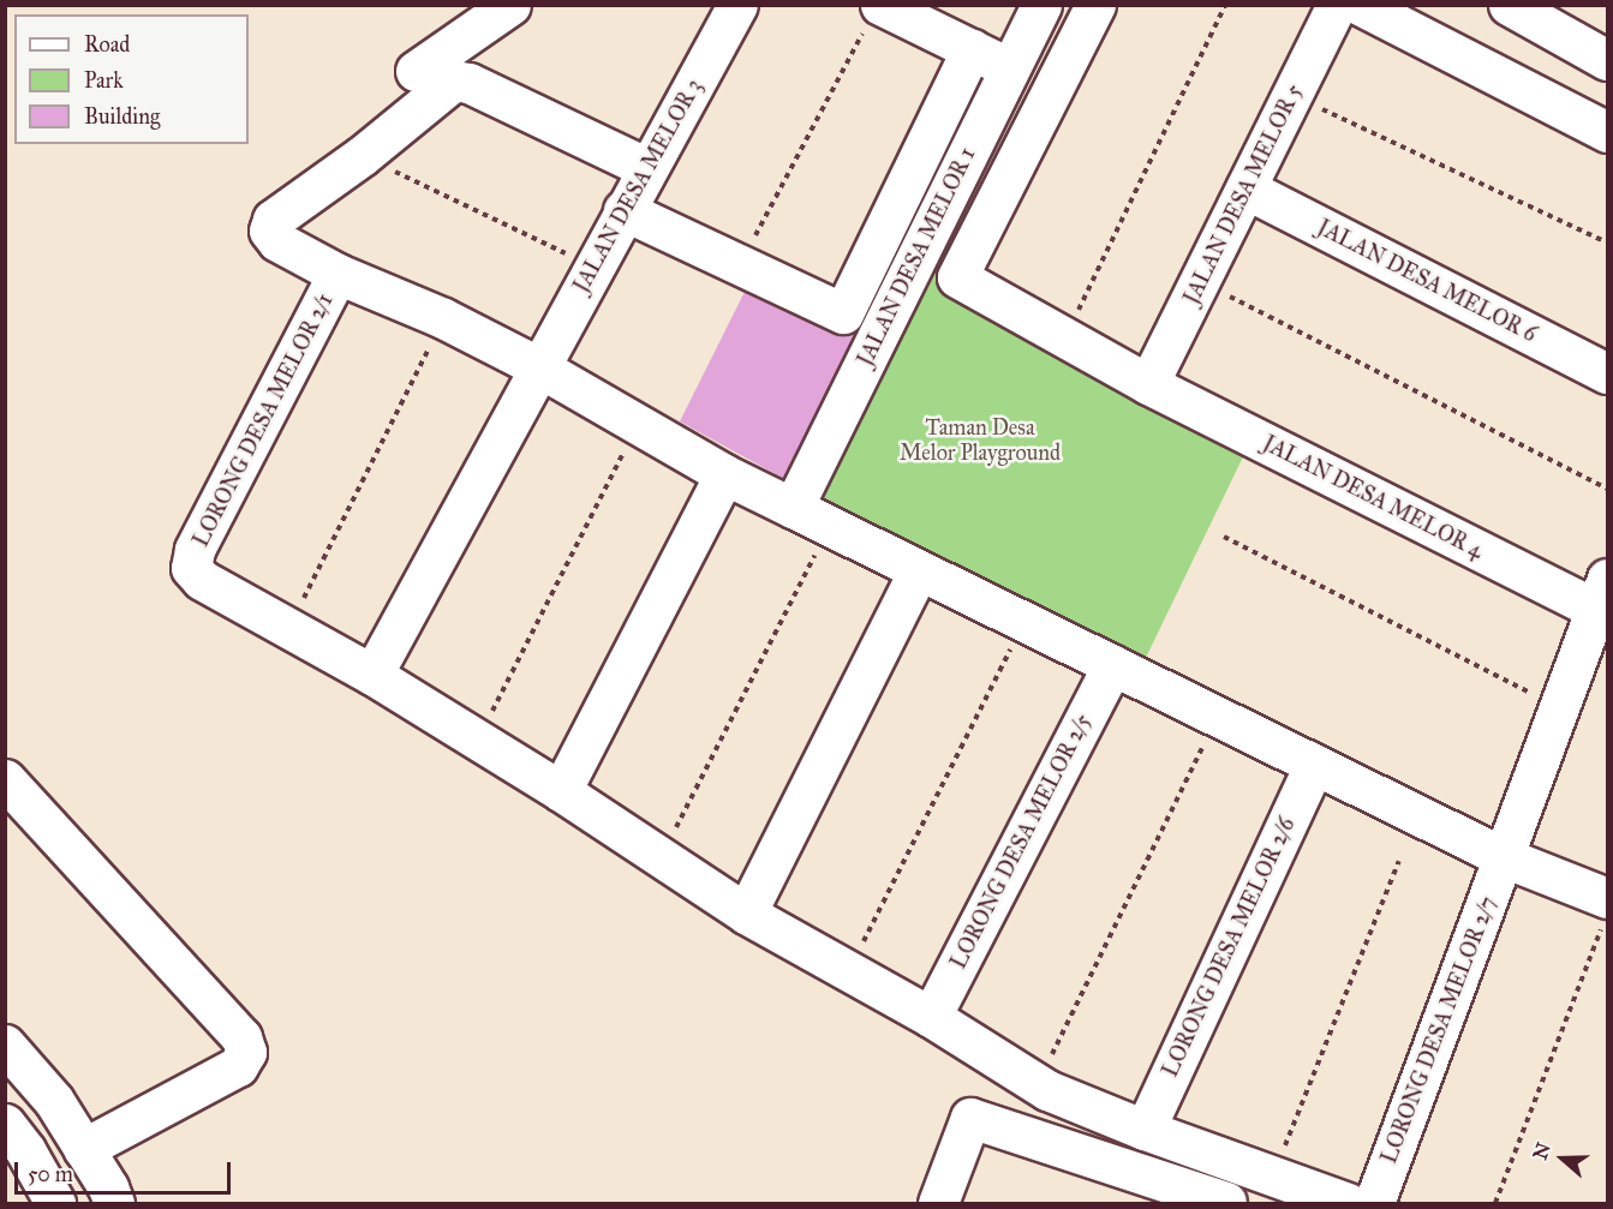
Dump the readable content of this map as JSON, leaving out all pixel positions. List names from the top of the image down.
{
  "streets": {
    "street": [
      "JALAN DESA MELOR 3",
      "JALAN DESA MELOR 5",
      "JALAN DESA MELOR 1",
      "JALAN DESA MELOR 6",
      "LORONG DESA MELOR 2/1",
      "JALAN DESA MELOR 4",
      "LORONG DESA MELOR 2/5",
      "LORONG DESA MELOR 2/6",
      "LORONG DESA MELOR 2/7"
    ]
  },
  "crossings": [
    ["JALAN DESA MELOR 5", "JALAN DESA MELOR 6"],
    ["JALAN DESA MELOR 5", "JALAN DESA MELOR 4"],
    ["JALAN DESA MELOR 4", "LORONG DESA MELOR 2/7"]
  ],
  "parks": ["Taman Desa Melor Playground"],
  "legend": ["Road", "Park", "Building"],
  "scale_bar": "50 m",
  "north": "left"
}
